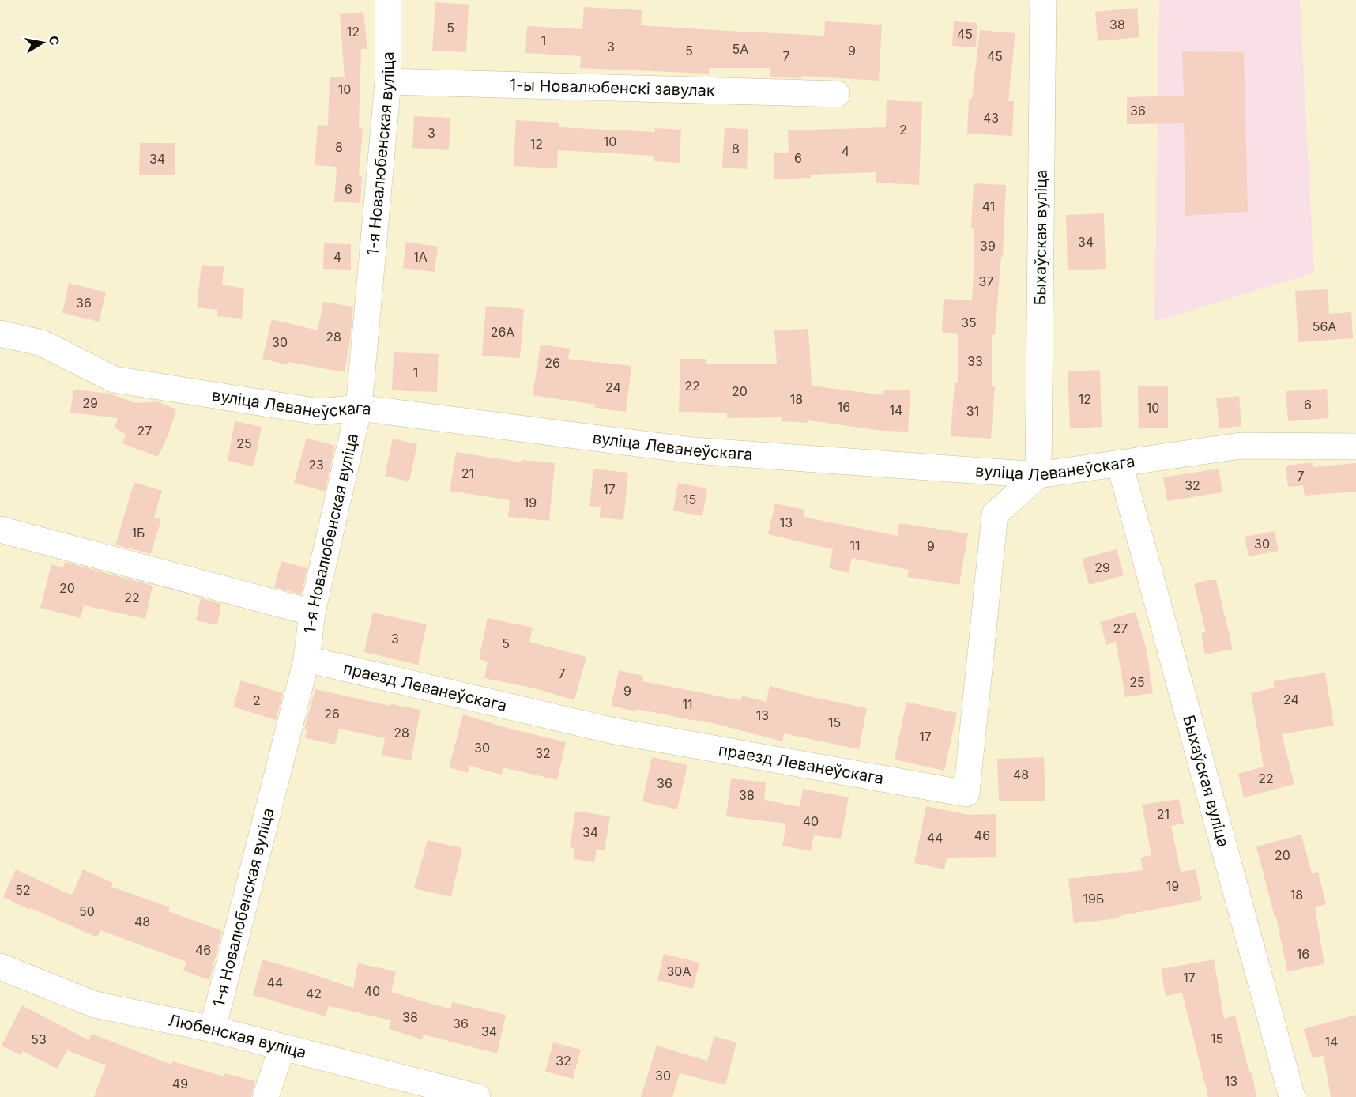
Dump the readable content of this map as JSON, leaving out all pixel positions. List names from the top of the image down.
{
  "streets": {
    "street": [
      "1-ы Новалюбенскі завулак",
      "1-я Новалюбенская вуліца",
      "Быхаўская вуліца",
      "вуліца Леванеўскага",
      "праезд Леванеўскага",
      "Любенская вуліца"
    ]
  },
  "crossings": [
    ["1-ы Новалюбенскі завулак", "1-я Новалюбенская вуліца"],
    ["1-я Новалюбенская вуліца", "вуліца Леванеўскага"],
    ["1-я Новалюбенская вуліца", "праезд Леванеўскага"],
    ["1-я Новалюбенская вуліца", "Любенская вуліца"],
    ["Быхаўская вуліца", "вуліца Леванеўскага"],
    ["Быхаўская вуліца", "праезд Леванеўскага"],
    ["вуліца Леванеўскага", "праезд Леванеўскага"]
  ],
  "house_numbers": [
    "38",
    "5",
    "12",
    "45",
    "1",
    "3",
    "5А",
    "5",
    "9",
    "7",
    "45",
    "10",
    "36",
    "43",
    "2",
    "3",
    "10",
    "12",
    "8",
    "8",
    "4",
    "6",
    "34",
    "6",
    "41",
    "34",
    "39",
    "4",
    "1А",
    "37",
    "36",
    "35",
    "56А",
    "26А",
    "28",
    "30",
    "33",
    "26",
    "1",
    "22",
    "24",
    "20",
    "18",
    "12",
    "29",
    "6",
    "16",
    "10",
    "14",
    "31",
    "27",
    "25",
    "23",
    "21",
    "7",
    "32",
    "17",
    "15",
    "19",
    "13",
    "1Б",
    "30",
    "11",
    "9",
    "29",
    "20",
    "22",
    "27",
    "3",
    "5",
    "7",
    "25",
    "9",
    "24",
    "2",
    "11",
    "26",
    "13",
    "15",
    "28",
    "17",
    "30",
    "32",
    "48",
    "22",
    "36",
    "38",
    "21",
    "40",
    "34",
    "46",
    "44",
    "20",
    "19",
    "52",
    "18",
    "19Б",
    "50",
    "48",
    "46",
    "16",
    "30А",
    "17",
    "44",
    "40",
    "42",
    "38",
    "36",
    "34",
    "15",
    "53",
    "14",
    "32",
    "30",
    "13",
    "49"
  ],
  "north": "right"
}
